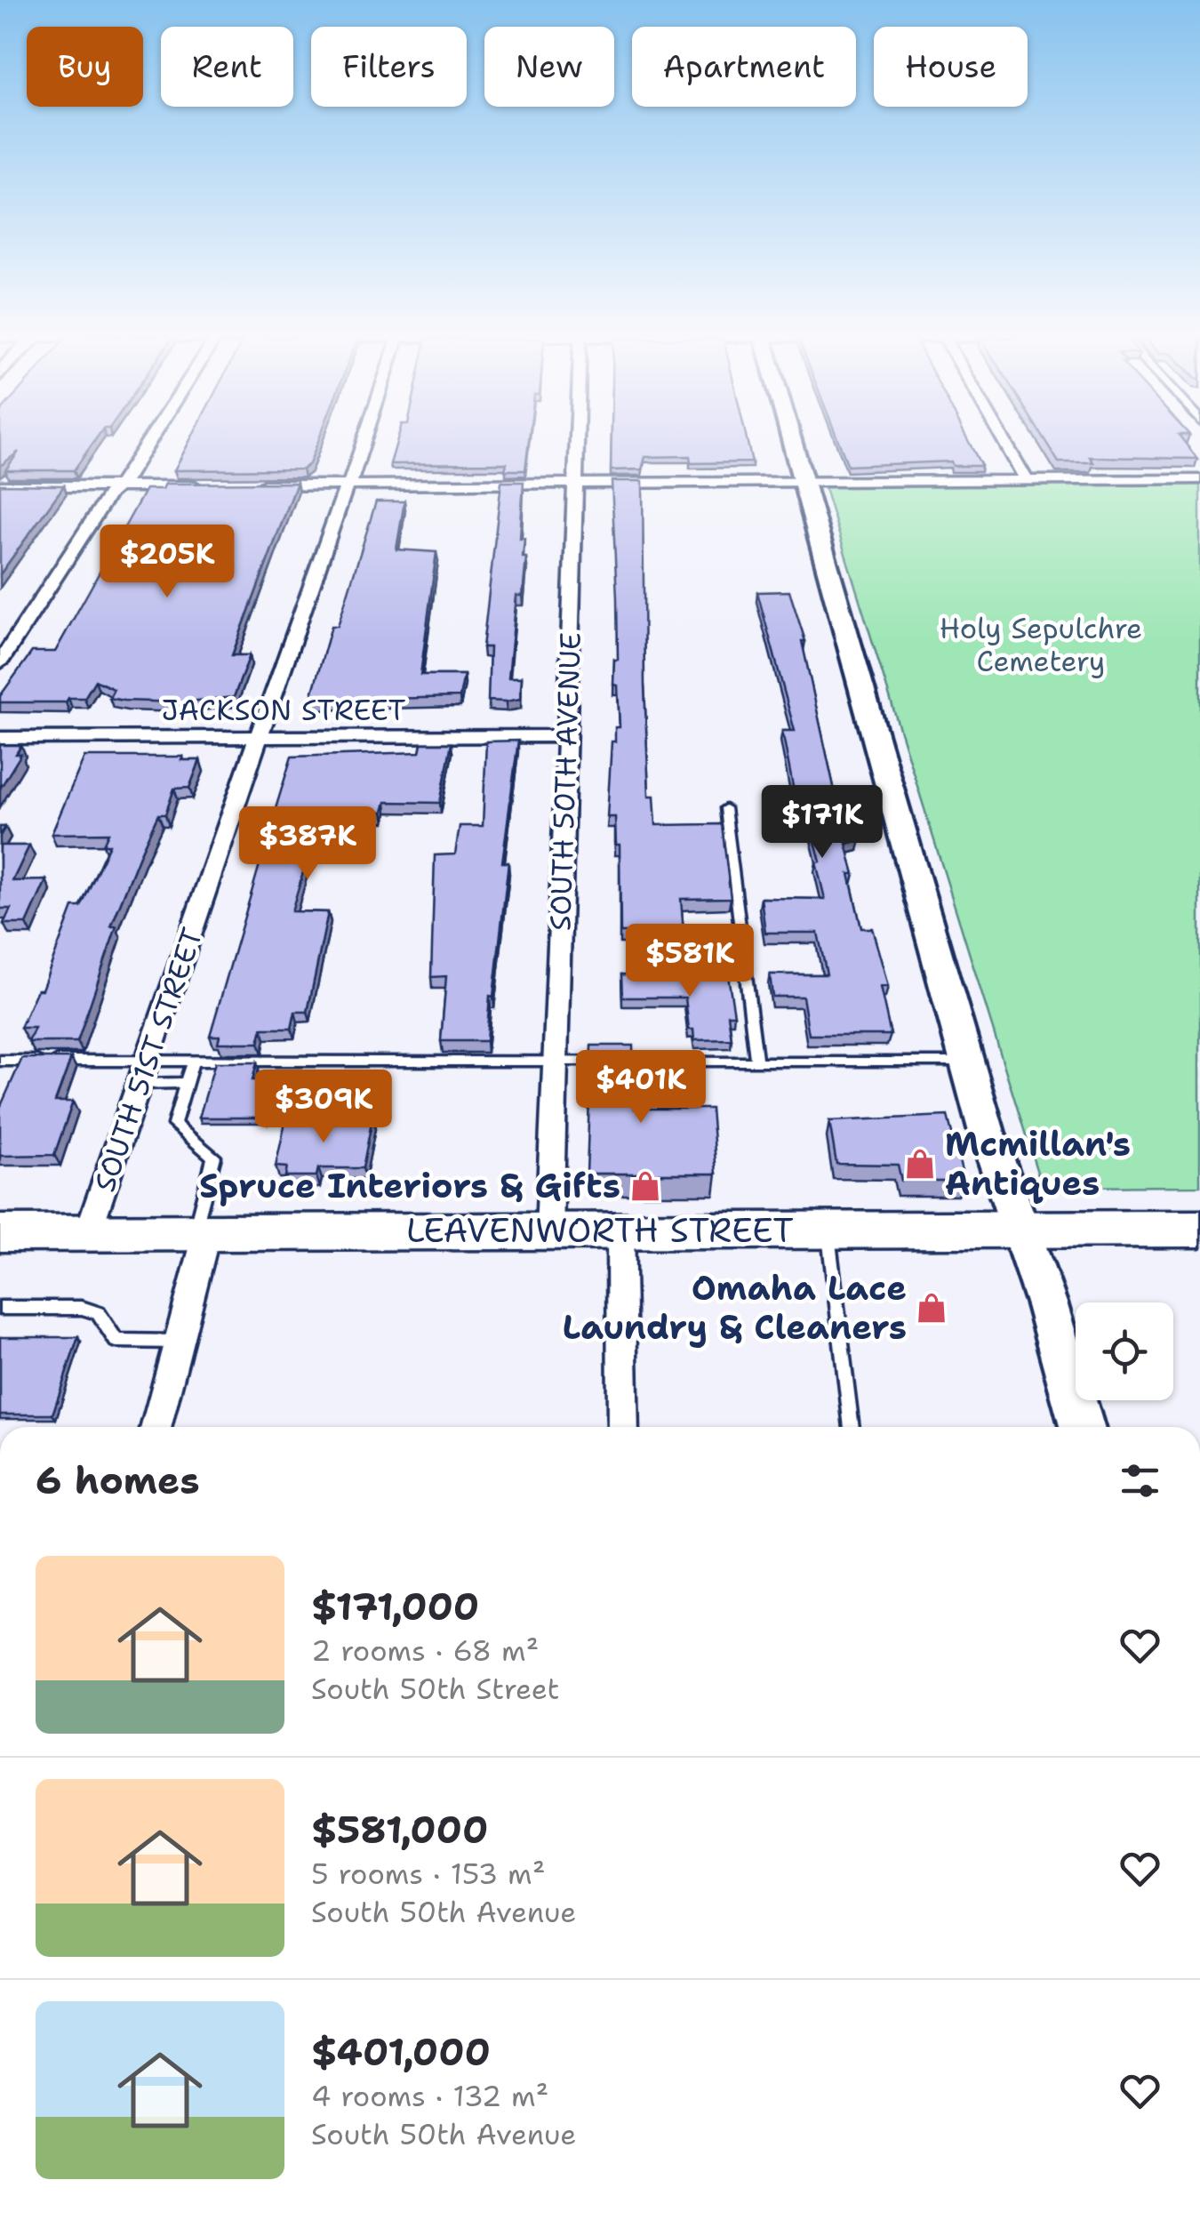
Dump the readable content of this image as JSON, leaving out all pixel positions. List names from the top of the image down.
{
  "streets": {
    "main road": ["LEAVENWORTH STREET"],
    "street": ["JACKSON STREET", "SOUTH 50TH AVENUE", "SOUTH 51ST STREET"]
  },
  "crossings": [
    ["JACKSON STREET", "SOUTH 50TH AVENUE"],
    ["JACKSON STREET", "SOUTH 51ST STREET"],
    ["SOUTH 50TH AVENUE", "LEAVENWORTH STREET"],
    ["SOUTH 51ST STREET", "LEAVENWORTH STREET"]
  ],
  "parks": ["Holy Sepulchre Cemetery"],
  "places": {
    "shop": ["Mcmillan's Antiques", "Spruce Interiors & Gifts", "Omaha Lace Laundry & Cleaners"]
  },
  "page": {
    "chip": [
      "Buy",
      "Rent",
      "Filters",
      "New",
      "Apartment",
      "House"
    ],
    "price": [
      "$205K",
      "$171K",
      "$387K",
      "$581K",
      "$401K",
      "$309K"
    ],
    "heading": "6 homes",
    "list": [
      {
        "name": "$171,000",
        "note": "2 rooms · 68 m² · South 50th Street"
      },
      {
        "name": "$581,000",
        "note": "5 rooms · 153 m² · South 50th Avenue"
      },
      {
        "name": "$401,000",
        "note": "4 rooms · 132 m² · South 50th Avenue"
      }
    ]
  }
}
